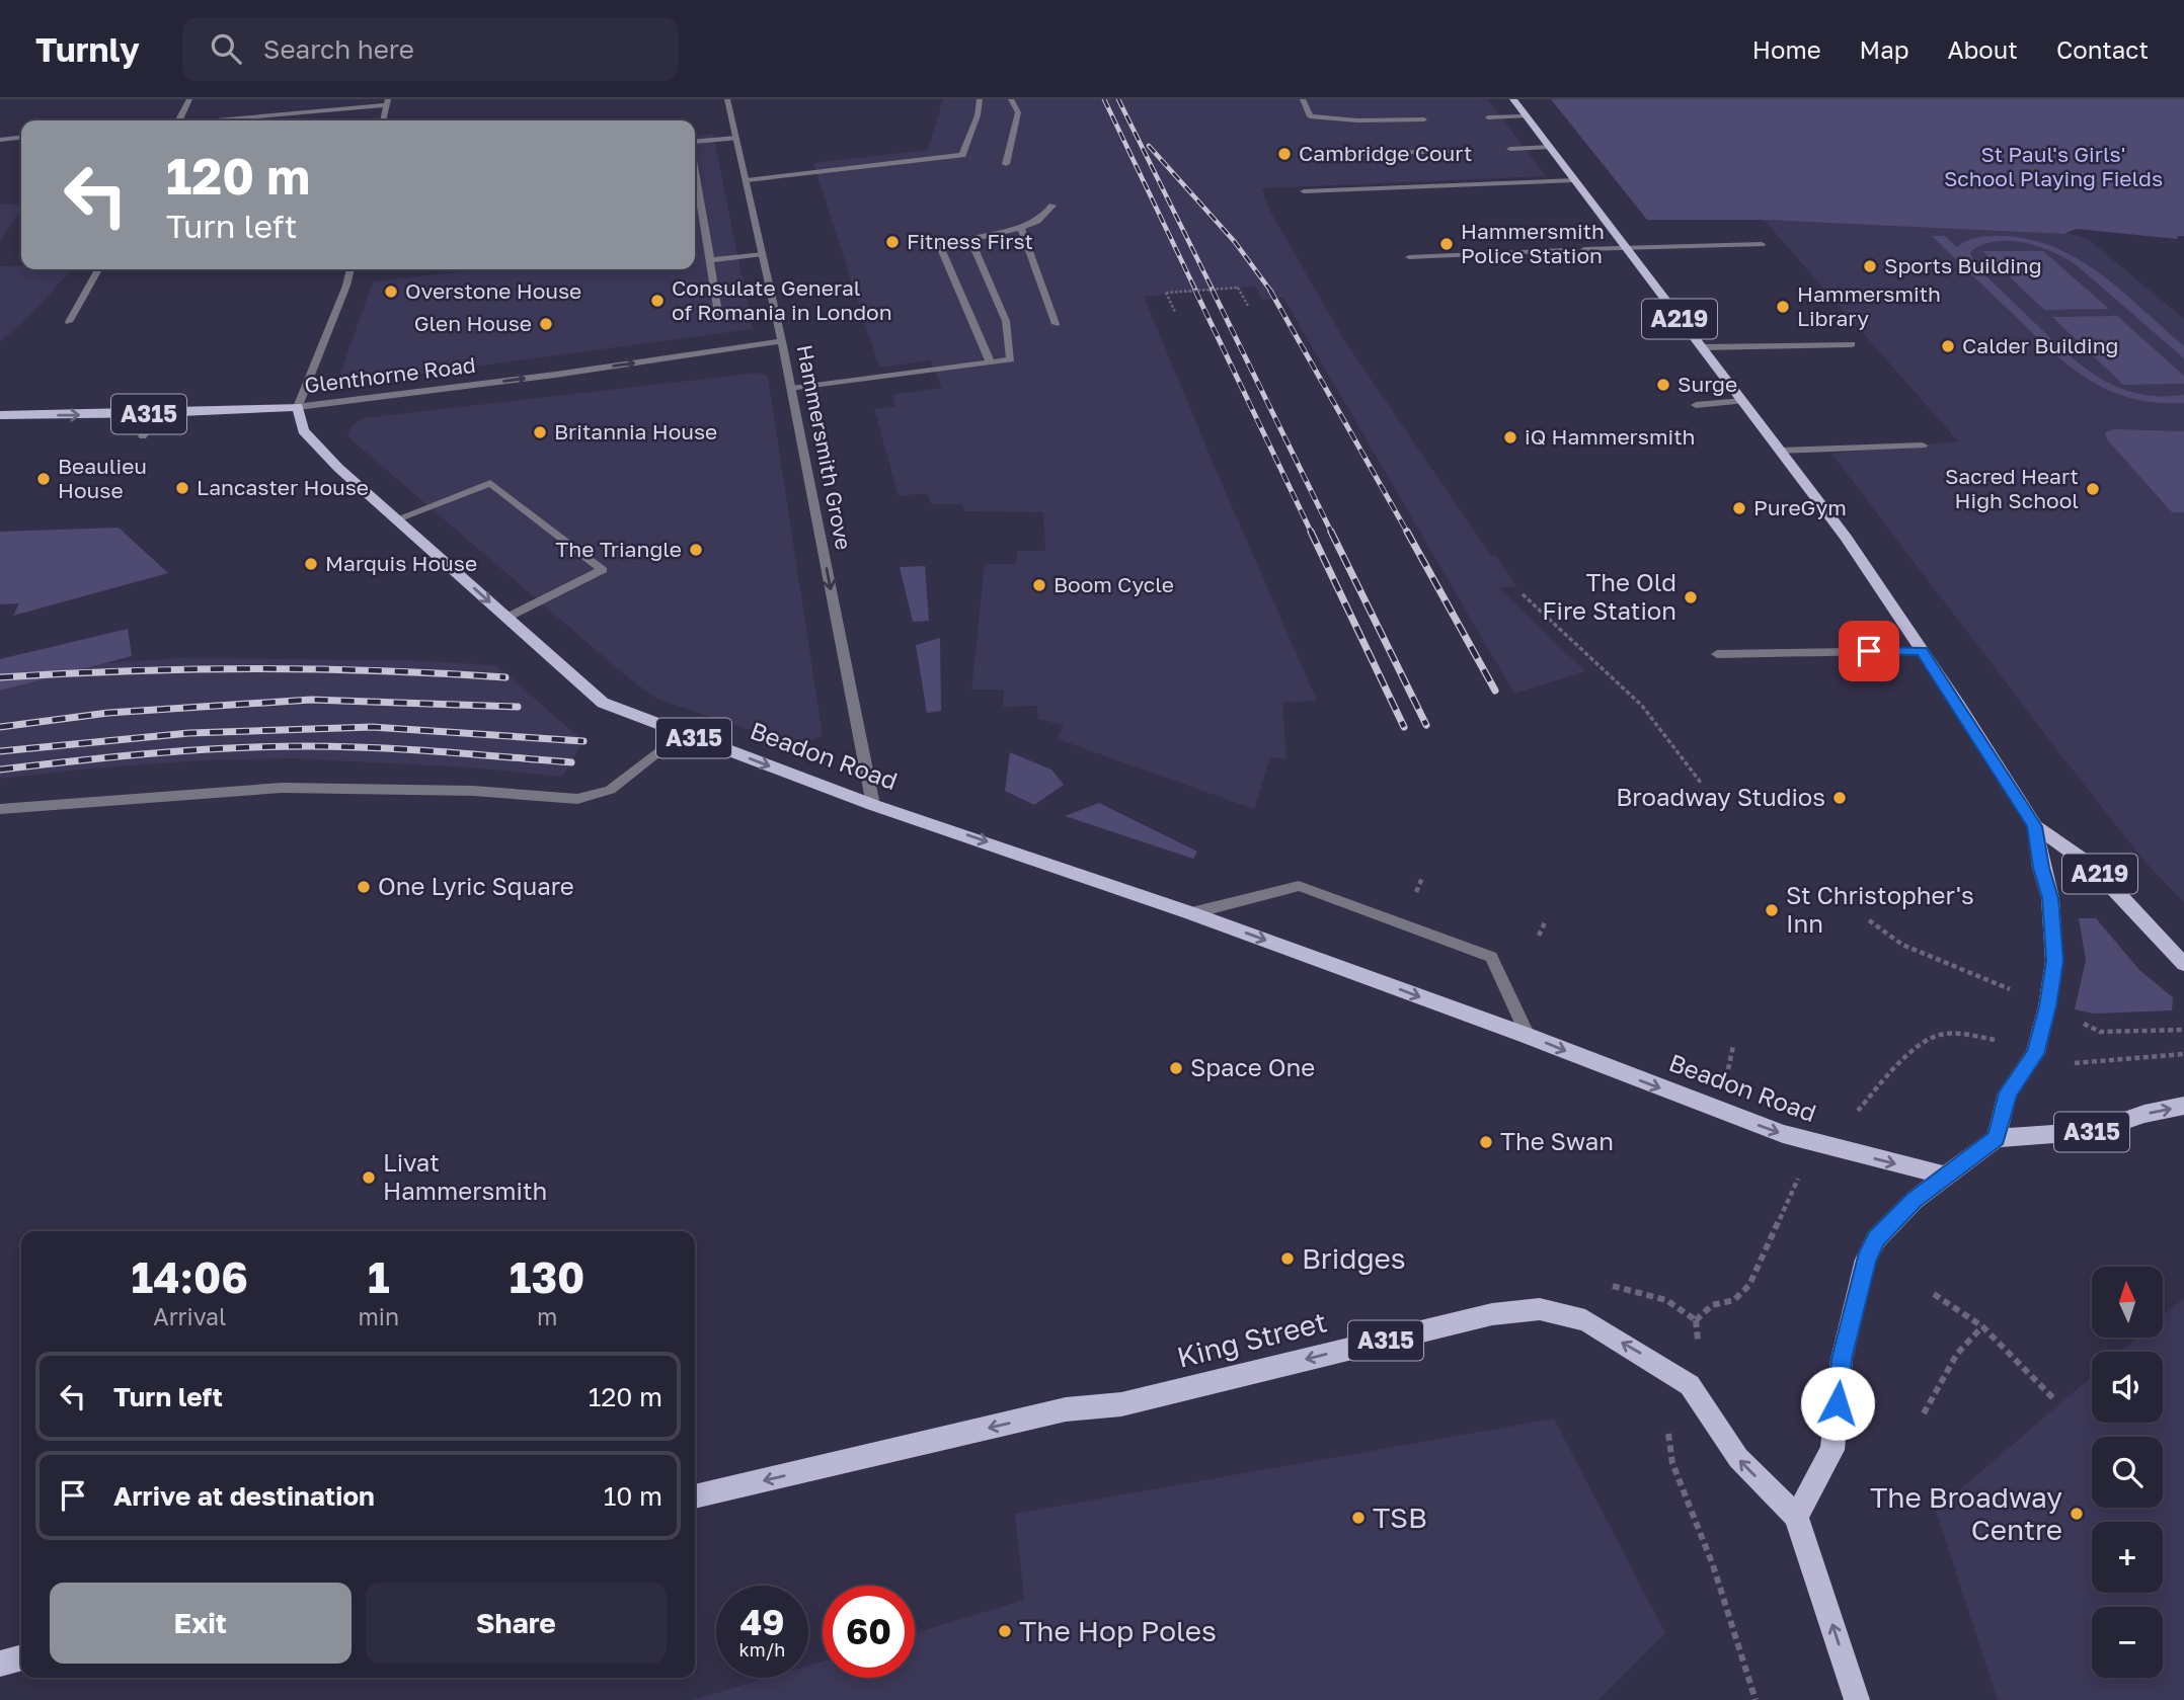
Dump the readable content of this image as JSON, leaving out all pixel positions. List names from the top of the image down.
{
  "streets": {
    "main road": [
      "A219",
      "Glenthorne Road",
      "A315",
      "Beadon Road",
      "King Street"
    ],
    "street": ["Hammersmith Grove"]
  },
  "crossings": [
    ["A219", "A315"],
    ["Glenthorne Road", "Hammersmith Grove"],
    ["Glenthorne Road", "Beadon Road"],
    ["A315", "King Street"],
    ["Hammersmith Grove", "Beadon Road"]
  ],
  "one_way": [
    "Glenthorne Road",
    "Hammersmith Grove",
    "Beadon Road",
    "King Street"
  ],
  "parks": ["St Paul's Girls' School Playing Fields"],
  "places": [
    "Cambridge Court",
    "Fitness First",
    "Hammersmith Police Station",
    "Sports Building",
    "Overstone House",
    "Consulate General of Romania in London",
    "Hammersmith Library",
    "Glen House",
    "Calder Building",
    "Surge",
    "Britannia House",
    "iQ Hammersmith",
    "Beaulieu House",
    "Lancaster House",
    "Sacred Heart High School",
    "PureGym",
    "The Triangle",
    "Marquis House",
    "Boom Cycle",
    "The Old Fire Station",
    "Broadway Studios",
    "One Lyric Square",
    "St Christopher's Inn",
    "Space One",
    "The Swan",
    "Livat Hammersmith",
    "Bridges",
    "The Broadway Centre",
    "TSB",
    "The Hop Poles"
  ],
  "north": "top",
  "page": {
    "header": "Turnly",
    "search": "Search here",
    "nav": [
      "Home",
      "Map",
      "About",
      "Contact"
    ],
    "turn": ["120 m", "Turn left"],
    "eta": [
      "14:06",
      "Arrival",
      "1",
      "min",
      "130",
      "m"
    ],
    "map_buttons": ["+", "−"],
    "list": [
      {
        "name": "Turn left",
        "value": "120 m"
      },
      {
        "name": "Arrive at destination",
        "value": "10 m"
      }
    ],
    "buttons": ["Exit", "Share"],
    "speed": "49 km/h",
    "limit": "60"
  }
}
